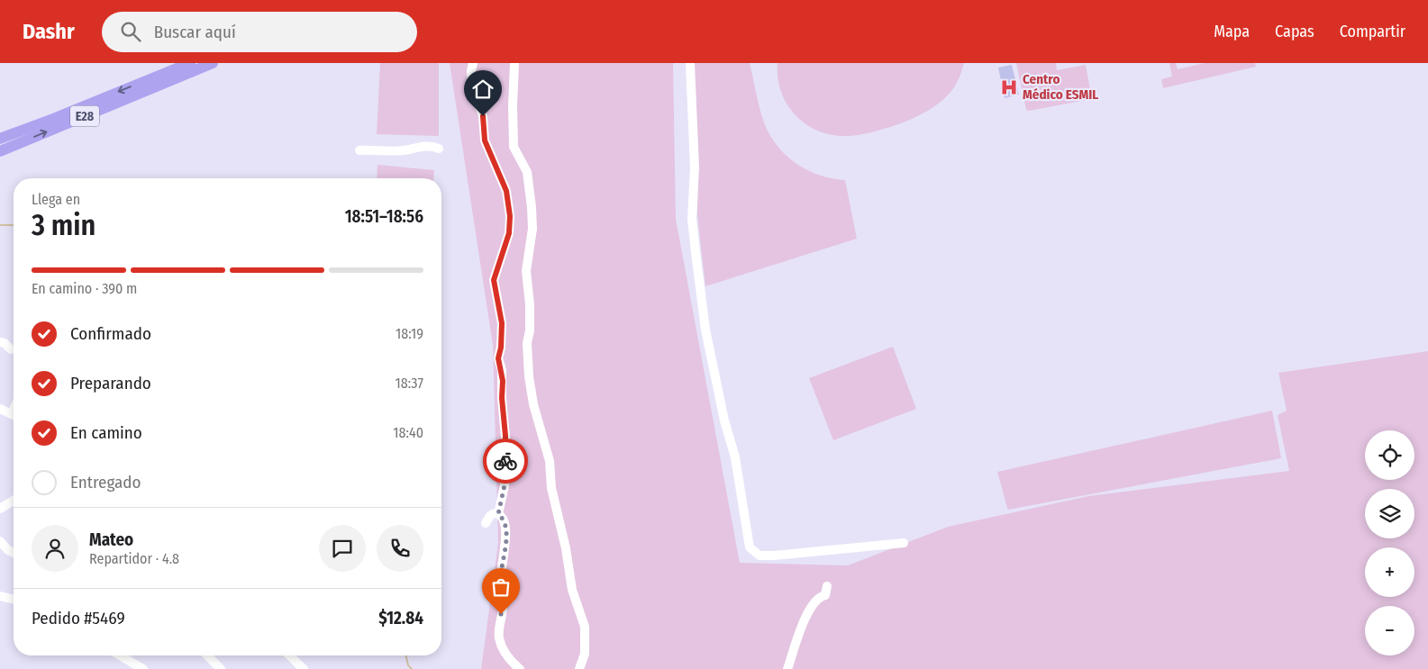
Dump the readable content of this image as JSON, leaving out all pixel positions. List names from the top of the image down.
{
  "streets": {
    "main road": ["E28"]
  },
  "places": {
    "hospital": ["Centro Médico ESMIL"]
  },
  "page": {
    "header": "Dashr",
    "search": "Buscar aquí",
    "nav": ["Mapa", "Capas", "Compartir"],
    "heading": ["3 min", "Llega en", "18:51–18:56"],
    "panel": [
      "Mateo",
      "Repartidor · 4.8",
      "Pedido #5469",
      "$12.84"
    ],
    "bar": "En camino · 390 m",
    "list": [
      ["Confirmado", "18:19"],
      ["Preparando", "18:37"],
      ["En camino", "18:40"],
      "Entregado"
    ],
    "map_buttons": ["+", "−"]
  }
}
